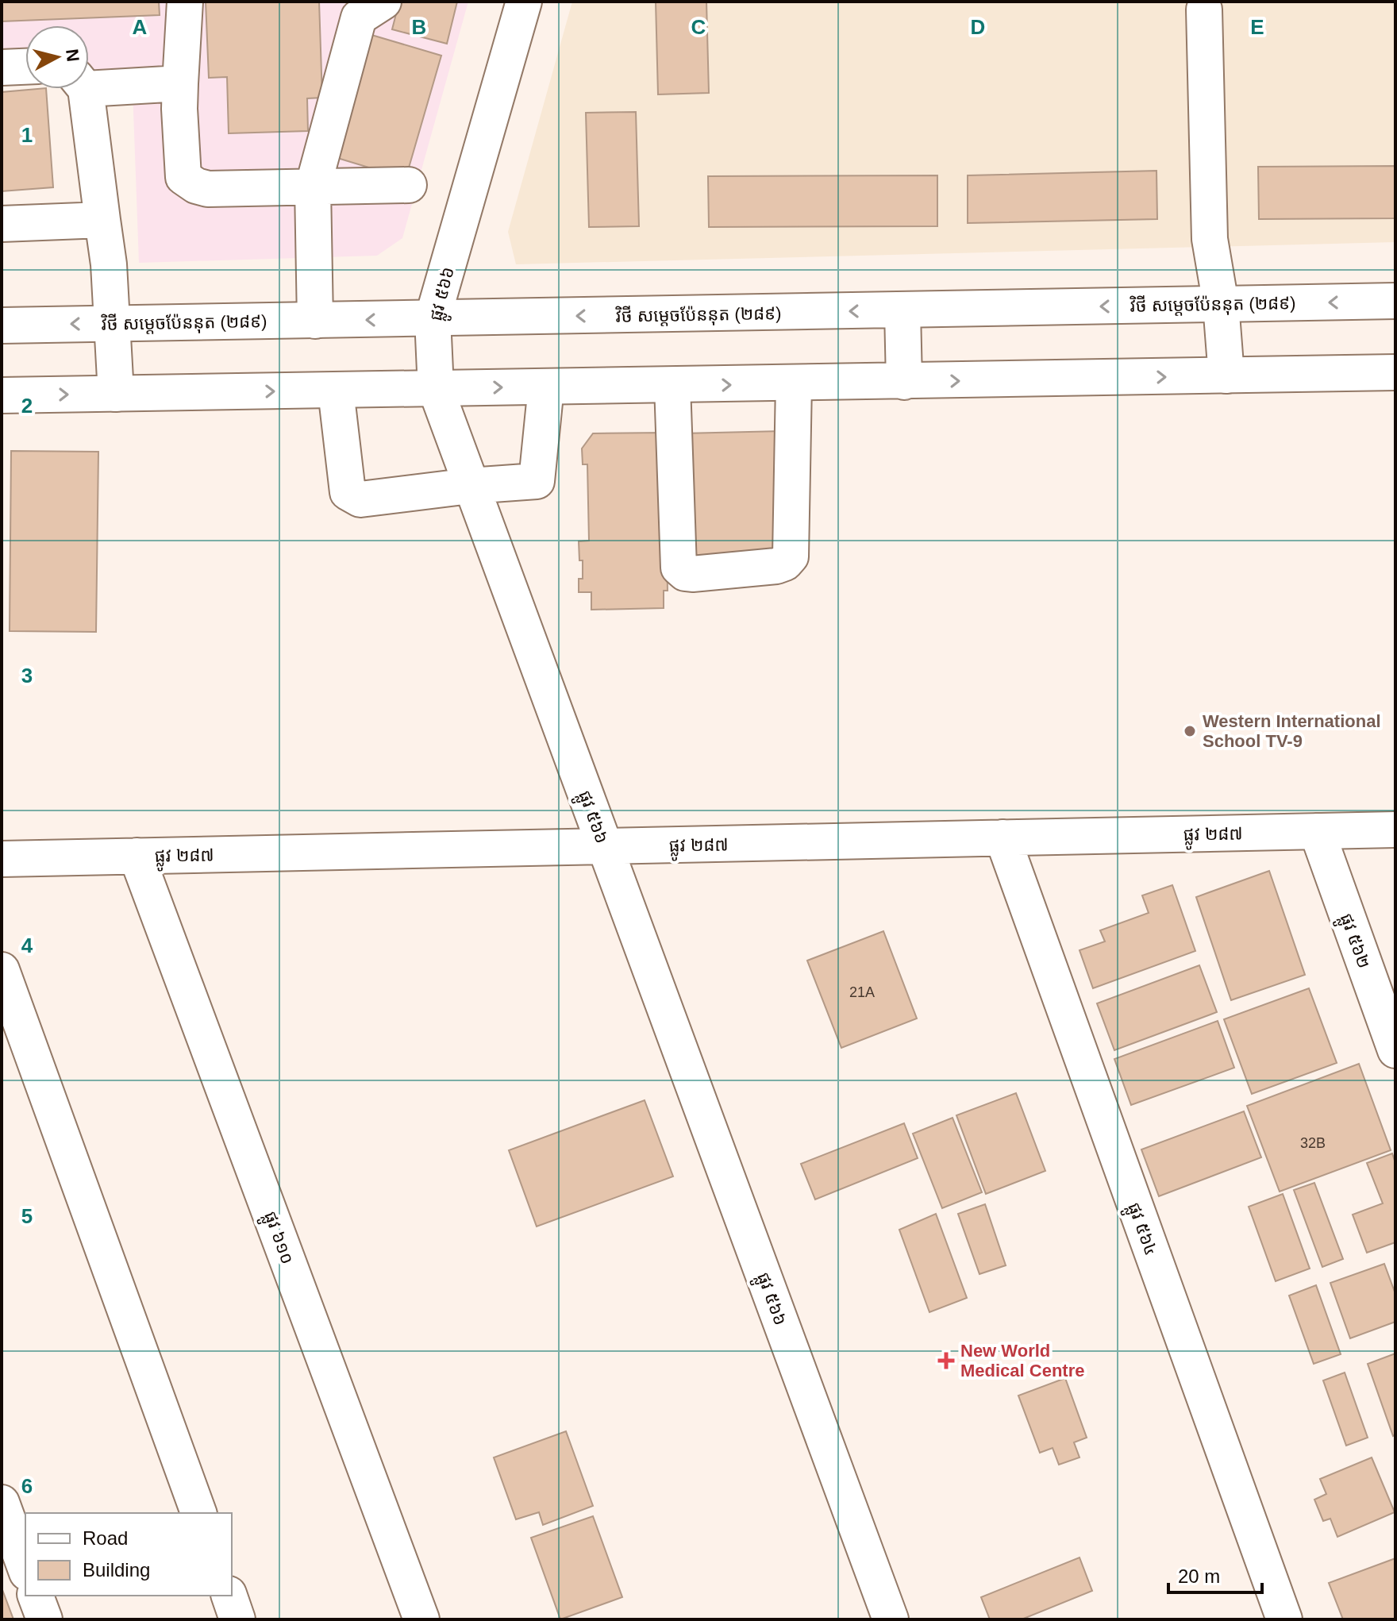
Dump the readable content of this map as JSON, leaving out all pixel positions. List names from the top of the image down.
{
  "streets": {
    "street": [
      "ផ្លូវ ៥៦៦",
      "វិថី សម្តេចប៉ែននុត (២៨៩)",
      "ផ្លូវ ២៨៧",
      "ផ្លូវ ៥៦២",
      "ផ្លូវ ៥៦៤",
      "ផ្លូវ ៦១០"
    ]
  },
  "crossings": [
    ["ផ្លូវ ៥៦៦", "វិថី សម្តេចប៉ែននុត (២៨៩)"],
    ["ផ្លូវ ៥៦៦", "ផ្លូវ ២៨៧"],
    ["ផ្លូវ ២៨៧", "ផ្លូវ ៥៦២"],
    ["ផ្លូវ ២៨៧", "ផ្លូវ ៥៦៤"],
    ["ផ្លូវ ២៨៧", "ផ្លូវ ៦១០"]
  ],
  "places": {
    "other": ["Western International School TV-9"],
    "health": ["New World Medical Centre"]
  },
  "house_numbers": ["21A", "32B"],
  "legend": ["Road", "Building"],
  "scale_bar": "20 m",
  "north": "right",
  "grid": {
    "columns": [
      "A",
      "B",
      "C",
      "D",
      "E"
    ],
    "rows": [
      "1",
      "2",
      "3",
      "4",
      "5",
      "6"
    ]
  }
}
